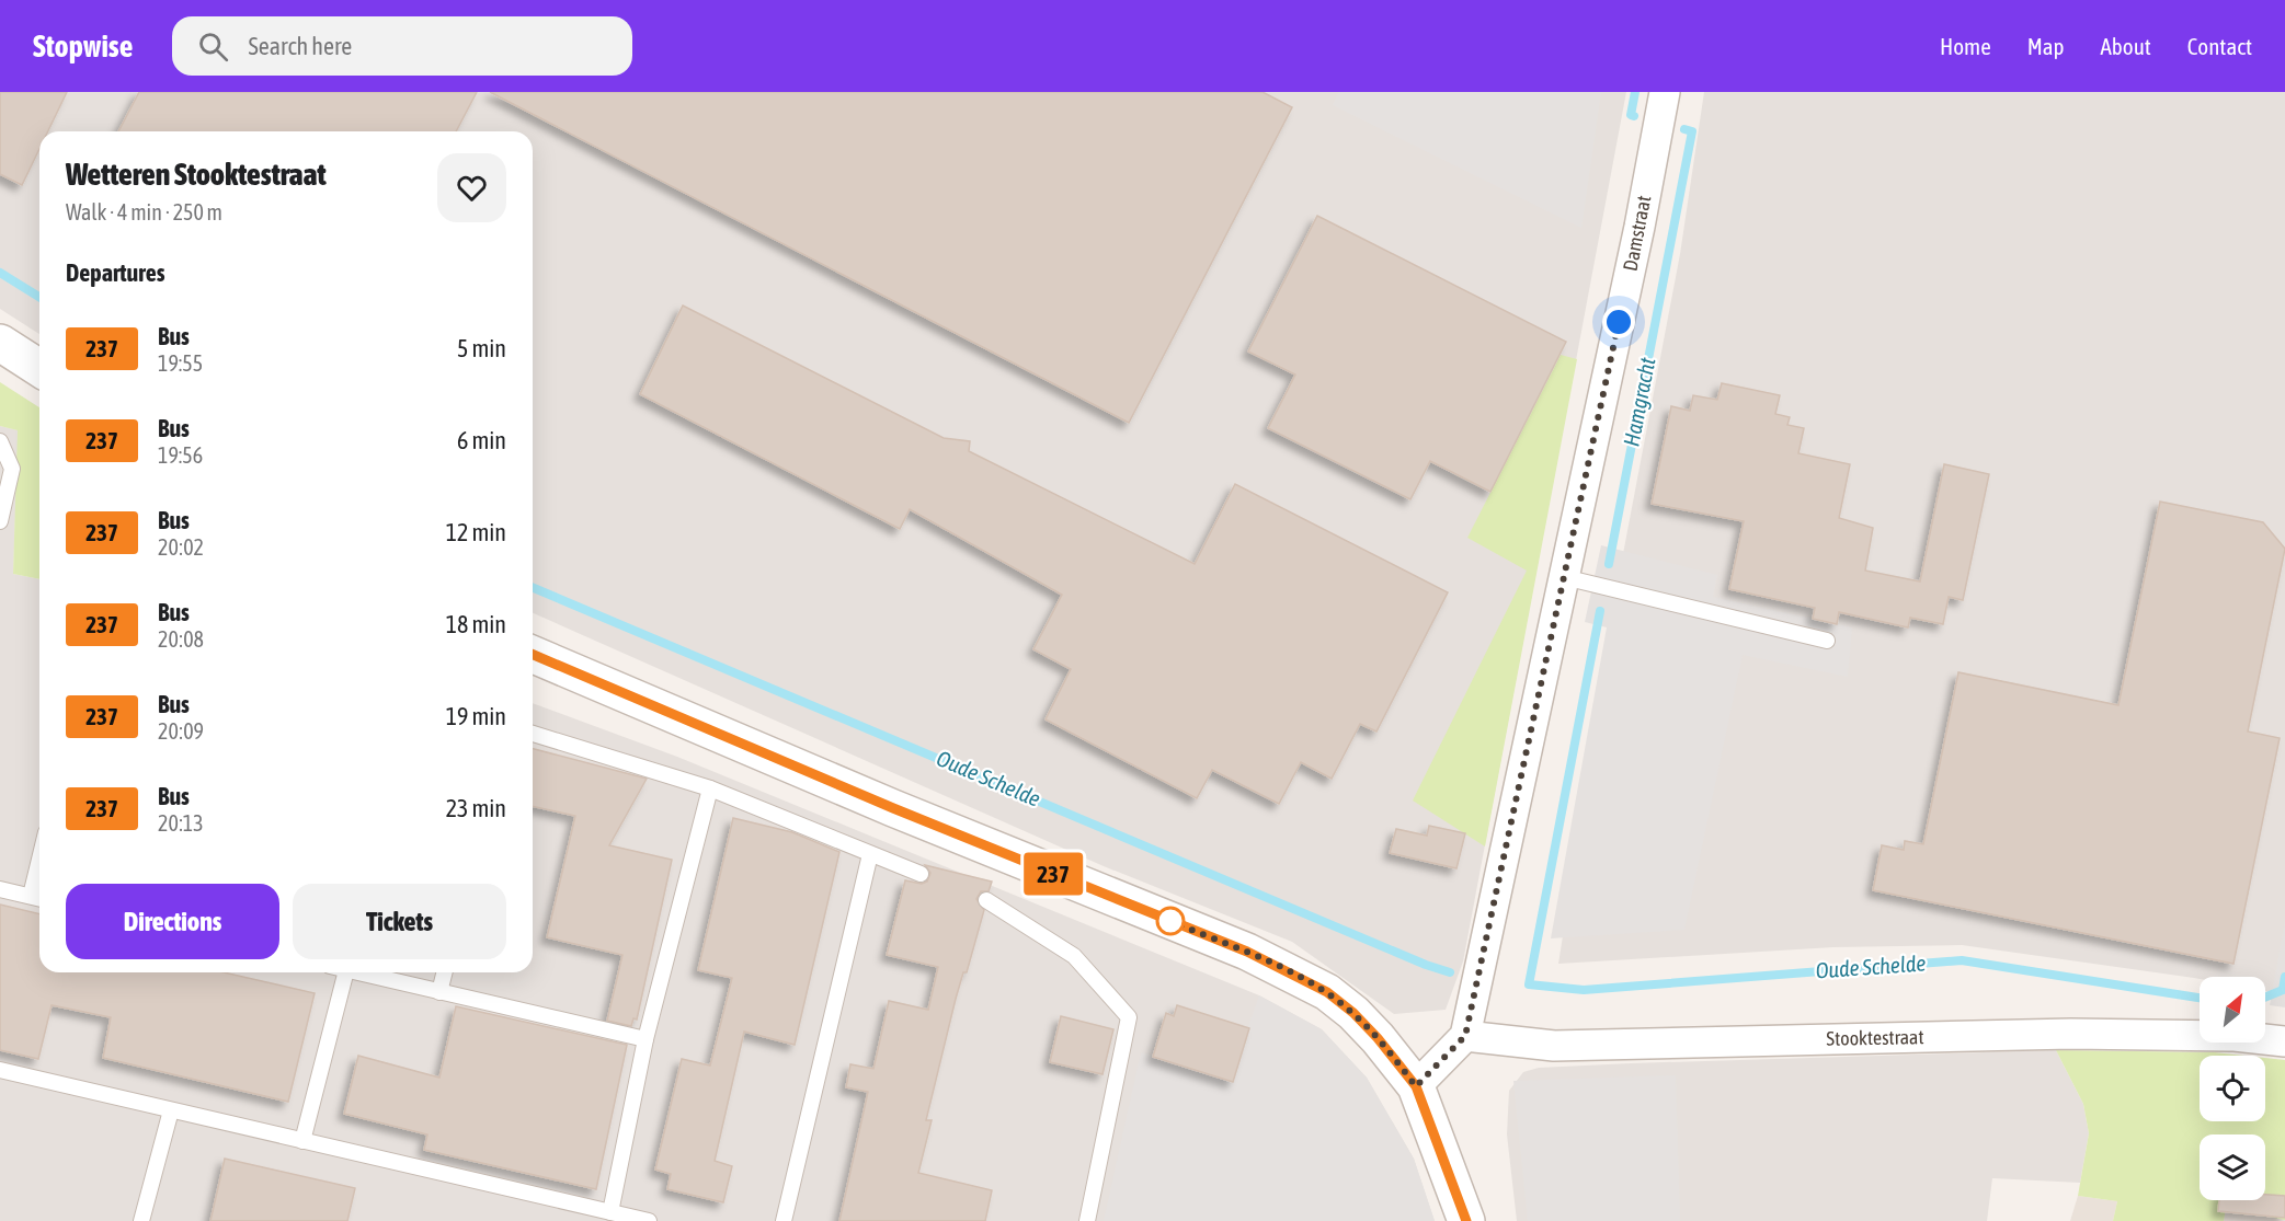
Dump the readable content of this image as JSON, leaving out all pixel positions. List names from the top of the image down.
{
  "streets": {
    "street": ["Damstraat", "Stooktestraat"]
  },
  "crossings": [
    ["Damstraat", "Stooktestraat"]
  ],
  "water": ["Hamgracht", "Oude Schelde"],
  "lines": ["bus line 237"],
  "north": "top right",
  "page": {
    "header": "Stopwise",
    "search": "Search here",
    "nav": [
      "Home",
      "Map",
      "About",
      "Contact"
    ],
    "on_map": "237",
    "heading": [
      ["Wetteren Stooktestraat", "Walk · 4 min · 250 m"],
      "Departures"
    ],
    "list": [
      {
        "mark": "237",
        "name": "Bus",
        "note": "19:55",
        "value": "5 min"
      },
      {
        "mark": "237",
        "name": "Bus",
        "note": "19:56",
        "value": "6 min"
      },
      {
        "mark": "237",
        "name": "Bus",
        "note": "20:02",
        "value": "12 min"
      },
      {
        "mark": "237",
        "name": "Bus",
        "note": "20:08",
        "value": "18 min"
      },
      {
        "mark": "237",
        "name": "Bus",
        "note": "20:09",
        "value": "19 min"
      },
      {
        "mark": "237",
        "name": "Bus",
        "note": "20:13",
        "value": "23 min"
      }
    ],
    "buttons": ["Directions", "Tickets"]
  }
}
